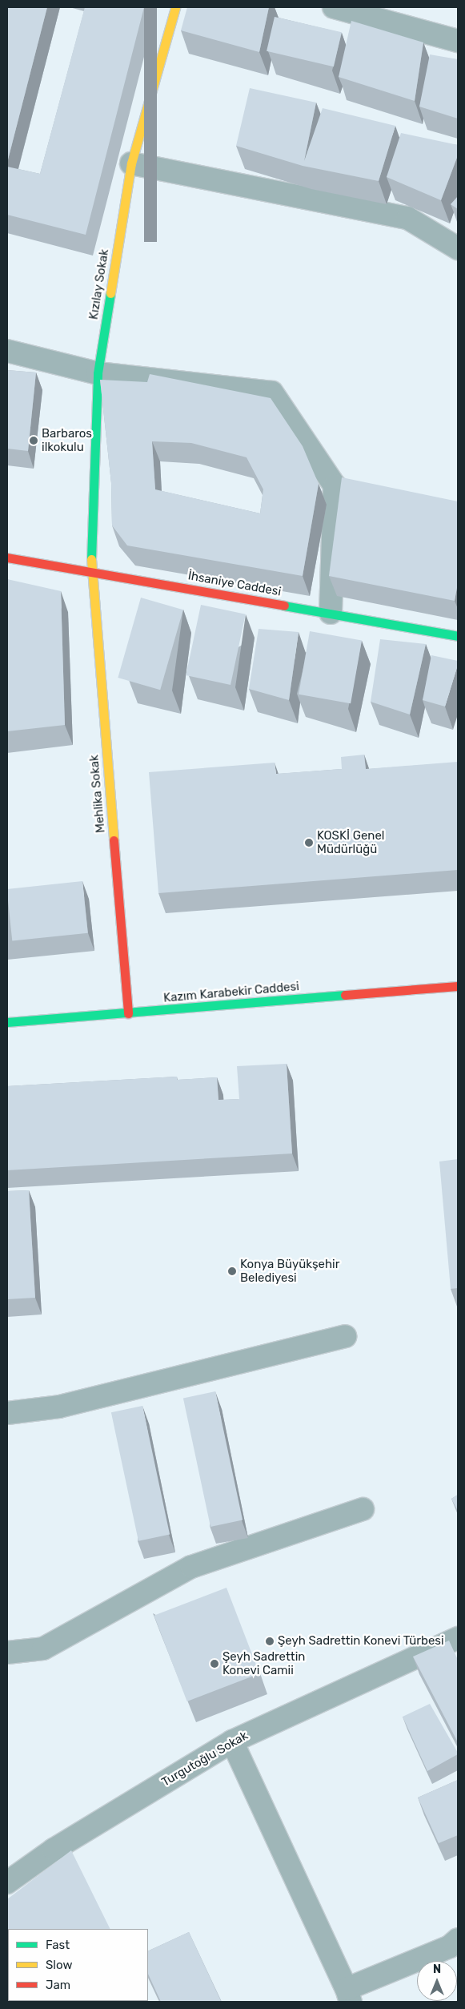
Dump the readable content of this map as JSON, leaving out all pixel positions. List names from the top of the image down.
{
  "streets": {
    "street": [
      "Kızılay Sokak",
      "İhsaniye Caddesi",
      "Mehlika Sokak",
      "Kazım Karabekir Caddesi",
      "Turgutoğlu Sokak"
    ]
  },
  "crossings": [
    ["Kızılay Sokak", "İhsaniye Caddesi"],
    ["Kızılay Sokak", "Mehlika Sokak"],
    ["İhsaniye Caddesi", "Mehlika Sokak"],
    ["Mehlika Sokak", "Kazım Karabekir Caddesi"]
  ],
  "places": [
    "Barbaros ilkokulu",
    "KOSKİ Genel Müdürlüğü",
    "Konya Büyükşehir Belediyesi",
    "Şeyh Sadrettin Konevi Türbesi",
    "Şeyh Sadrettin Konevi Camii"
  ],
  "legend": ["Fast", "Slow", "Jam"],
  "north": "top"
}
